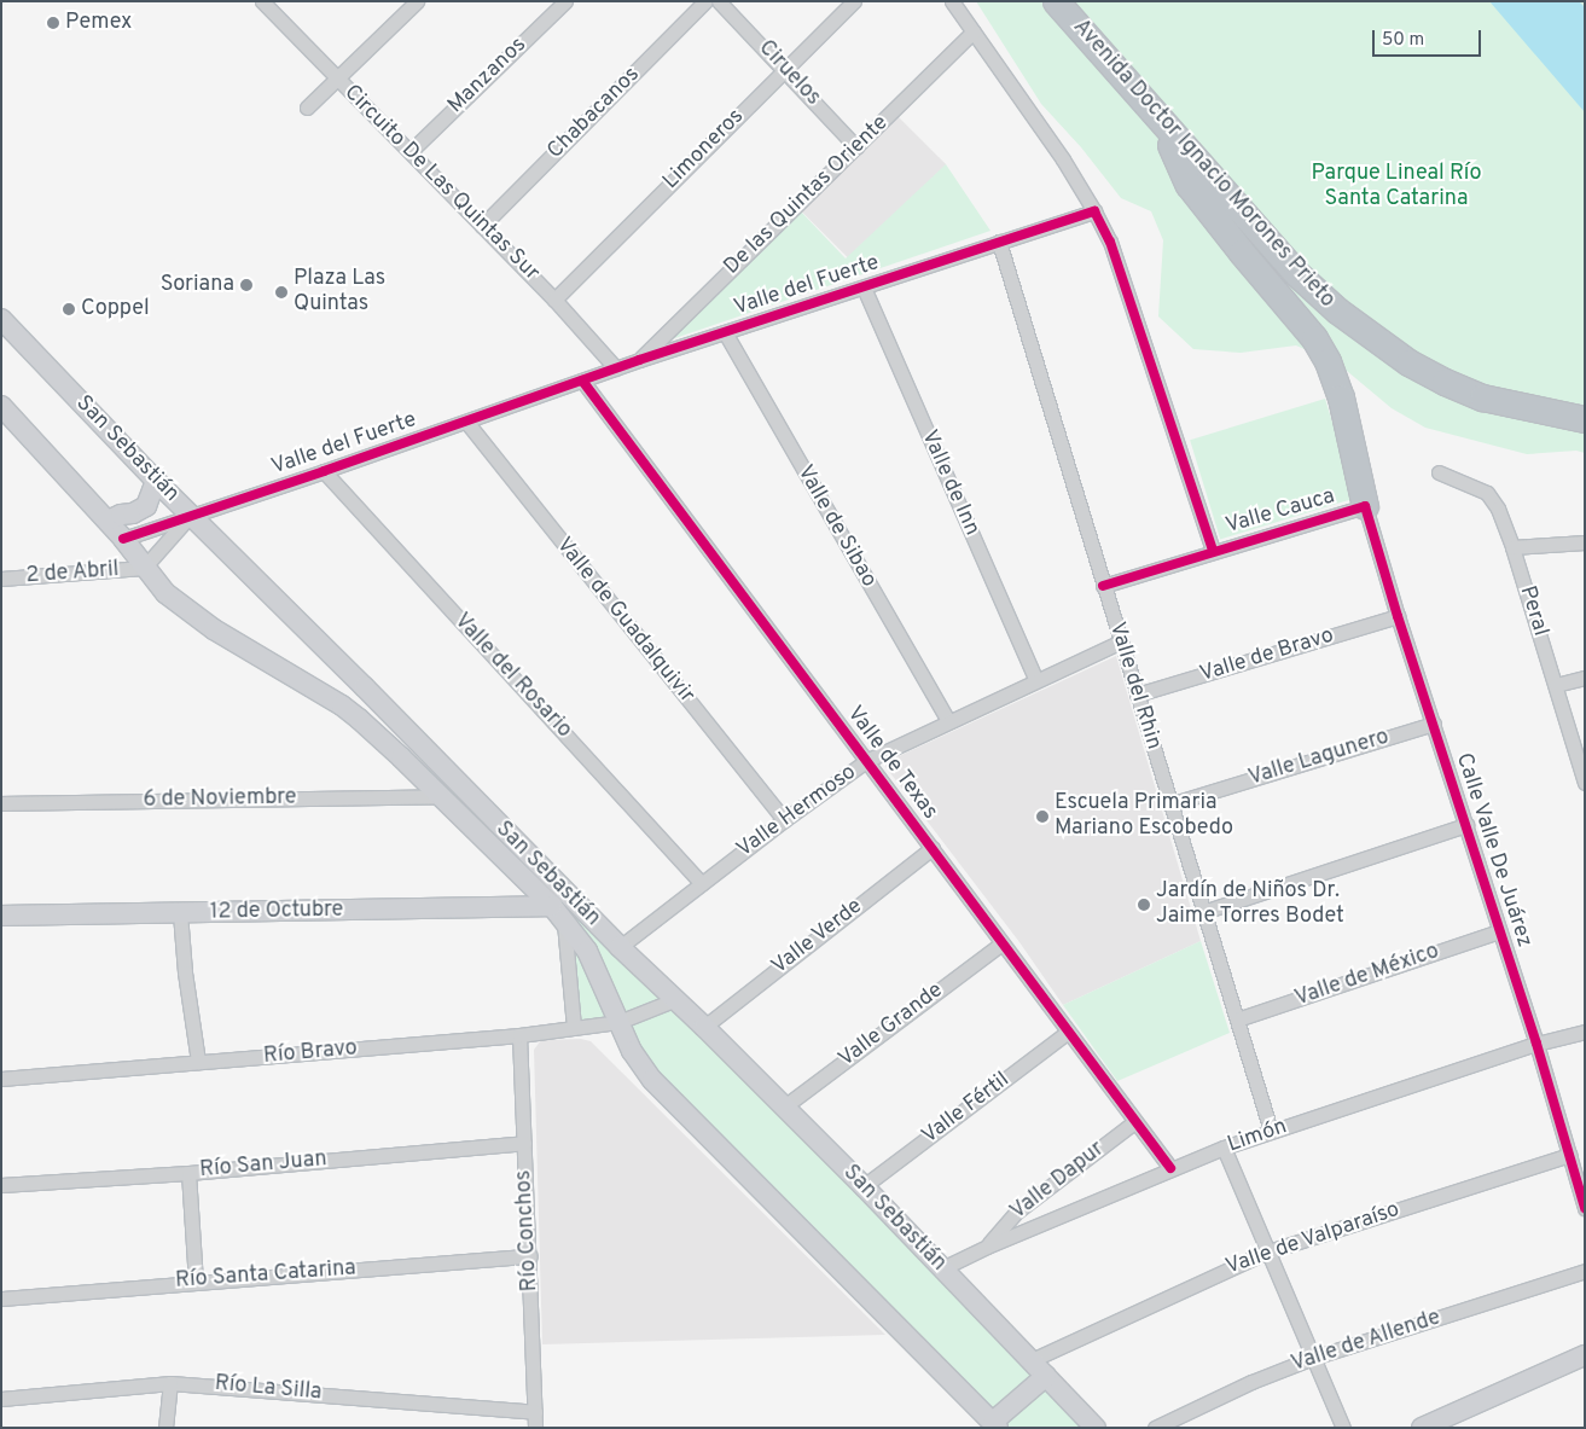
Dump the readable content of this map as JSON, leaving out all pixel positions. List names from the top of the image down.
{
  "streets": {
    "highway": ["Avenida Doctor Ignacio Morones Prieto"],
    "main road": ["San Sebastián", "12 de Octubre"],
    "street": [
      "Ciruelos",
      "Manzanos",
      "Chabacanos",
      "Limoneros",
      "Circuito De Las Quintas Sur",
      "De las Quintas Oriente",
      "Valle del Fuerte",
      "Valle de Inn",
      "Valle Cauca",
      "Valle de Sibao",
      "2 de Abril",
      "Peral",
      "Valle de Guadalquivir",
      "Valle de Bravo",
      "Valle del Rosario",
      "Valle del Rhin",
      "Valle Lagunero",
      "Valle de Texas",
      "6 de Noviembre",
      "Valle Hermoso",
      "Calle Valle De Juárez",
      "Valle Verde",
      "Valle de México",
      "Valle Grande",
      "Río Bravo",
      "Valle Fértil",
      "Limón",
      "Río San Juan",
      "Valle Dapur",
      "Río Conchos",
      "Valle de Valparaíso",
      "Río Santa Catarina",
      "Valle de Allende",
      "Río La Silla"
    ]
  },
  "crossings": [
    ["Ciruelos", "Limoneros"],
    ["Ciruelos", "De las Quintas Oriente"],
    ["Manzanos", "Circuito De Las Quintas Sur"],
    ["Chabacanos", "Circuito De Las Quintas Sur"],
    ["Limoneros", "Circuito De Las Quintas Sur"],
    ["Circuito De Las Quintas Sur", "Valle del Fuerte"],
    ["De las Quintas Oriente", "Valle del Fuerte"],
    ["Valle del Fuerte", "San Sebastián"],
    ["Valle del Fuerte", "Valle de Inn"],
    ["Valle del Fuerte", "Valle de Sibao"],
    ["Valle del Fuerte", "Valle de Guadalquivir"],
    ["Valle del Fuerte", "Valle del Rosario"],
    ["Valle del Fuerte", "Valle del Rhin"],
    ["Valle del Fuerte", "Valle de Texas"],
    ["San Sebastián", "2 de Abril"],
    ["San Sebastián", "6 de Noviembre"],
    ["San Sebastián", "Valle Hermoso"],
    ["San Sebastián", "12 de Octubre"],
    ["San Sebastián", "Valle Verde"],
    ["San Sebastián", "Valle Grande"],
    ["San Sebastián", "Río Bravo"],
    ["San Sebastián", "Valle Fértil"],
    ["San Sebastián", "Limón"],
    ["San Sebastián", "Valle de Valparaíso"],
    ["Valle de Inn", "Valle Hermoso"],
    ["Valle Cauca", "Valle del Rhin"],
    ["Valle Cauca", "Calle Valle De Juárez"],
    ["Valle de Sibao", "Valle Hermoso"],
    ["Valle de Guadalquivir", "Valle Hermoso"],
    ["Valle de Bravo", "Valle del Rhin"],
    ["Valle de Bravo", "Calle Valle De Juárez"],
    ["Valle del Rosario", "Valle Hermoso"],
    ["Valle del Rhin", "Valle Lagunero"],
    ["Valle del Rhin", "Valle Hermoso"],
    ["Valle del Rhin", "Valle de México"],
    ["Valle del Rhin", "Limón"],
    ["Valle Lagunero", "Calle Valle De Juárez"],
    ["Valle de Texas", "Valle Hermoso"],
    ["Valle de Texas", "Valle Verde"],
    ["Valle de Texas", "Valle Grande"],
    ["Valle de Texas", "Valle Fértil"],
    ["Valle de Texas", "Limón"],
    ["Valle de Texas", "Valle Dapur"],
    ["Calle Valle De Juárez", "Valle de México"],
    ["Calle Valle De Juárez", "Limón"],
    ["Calle Valle De Juárez", "Valle de Valparaíso"],
    ["Río Bravo", "Río Conchos"],
    ["Limón", "Valle Dapur"],
    ["Río San Juan", "Río Conchos"],
    ["Río Conchos", "Río Santa Catarina"],
    ["Río Conchos", "Río La Silla"]
  ],
  "parks": ["Parque Lineal Río Santa Catarina"],
  "places": [
    "Pemex",
    "Soriana",
    "Plaza Las Quintas",
    "Coppel",
    "Escuela Primaria Mariano Escobedo",
    "Jardín de Niños Dr. Jaime Torres Bodet"
  ],
  "scale_bar": "50 m"
}
